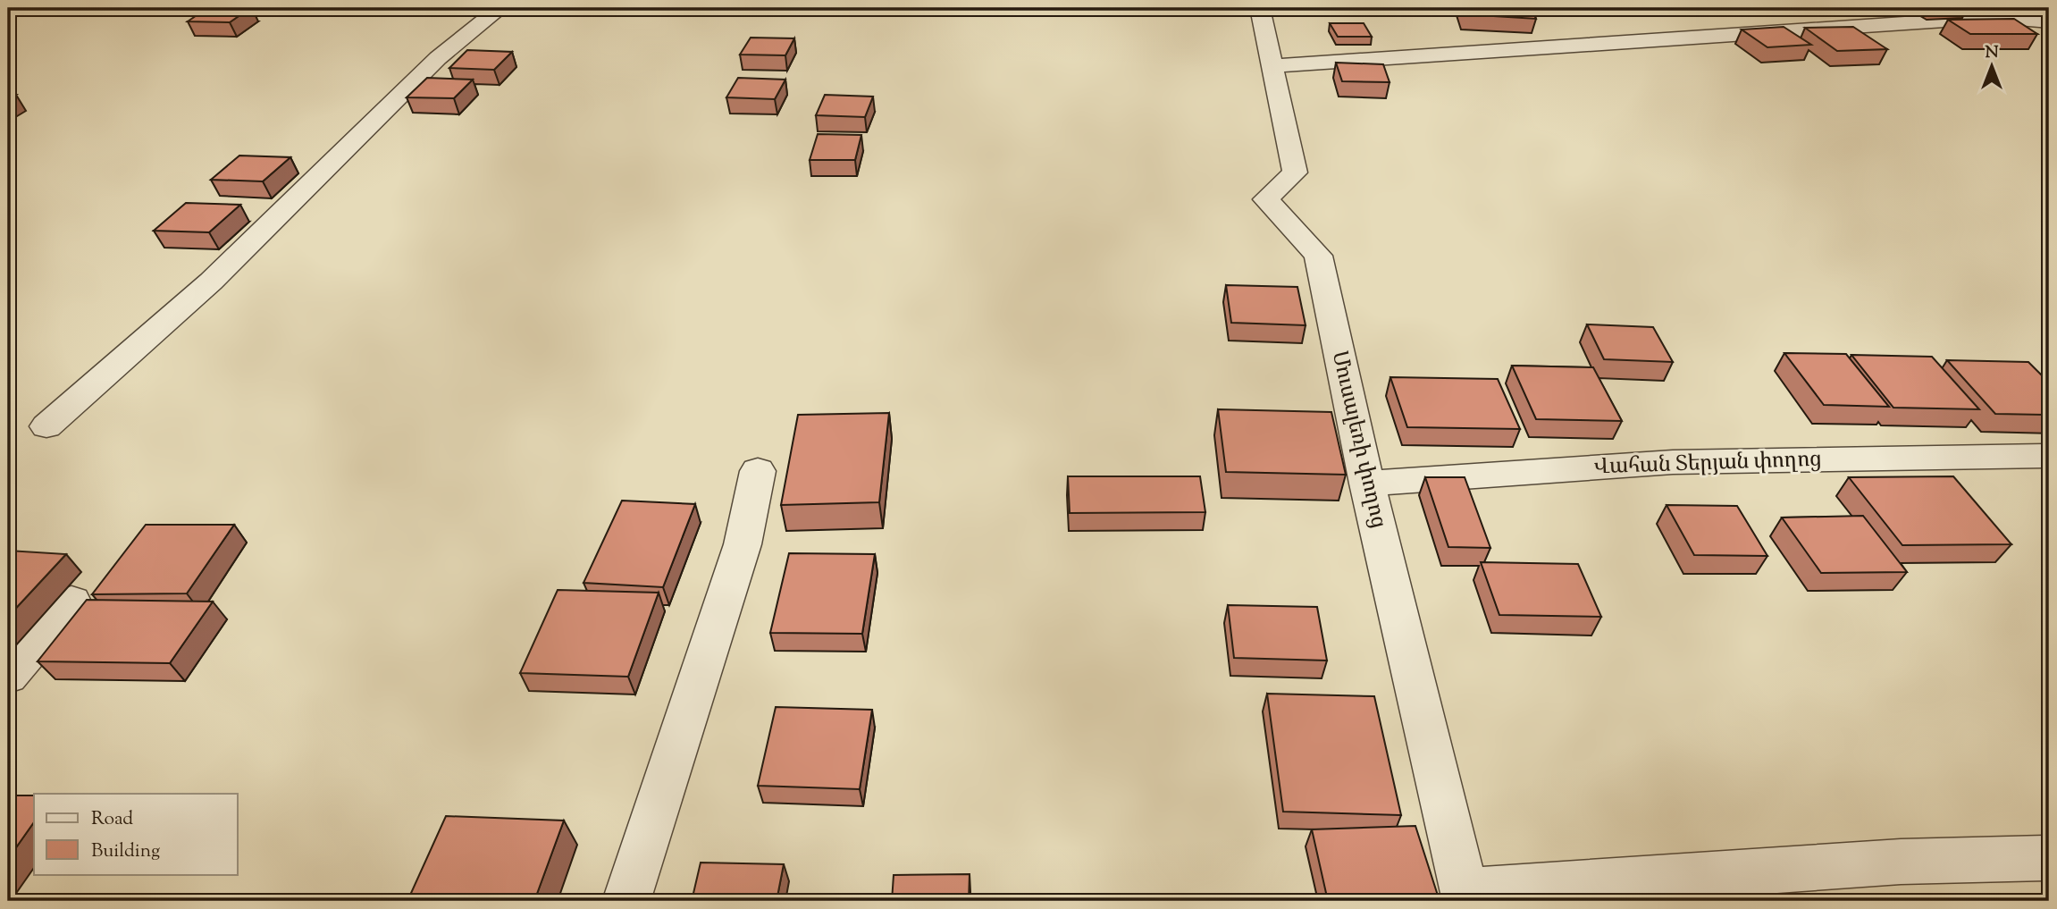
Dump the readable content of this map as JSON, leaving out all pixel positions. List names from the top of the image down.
{
  "streets": {
    "street": ["Մուսալեռի փողոց", "Վահան Տերյան փողոց"]
  },
  "crossings": [
    ["Մուսալեռի փողոց", "Վահան Տերյան փողոց"]
  ],
  "legend": ["Road", "Building"],
  "north": "top"
}
